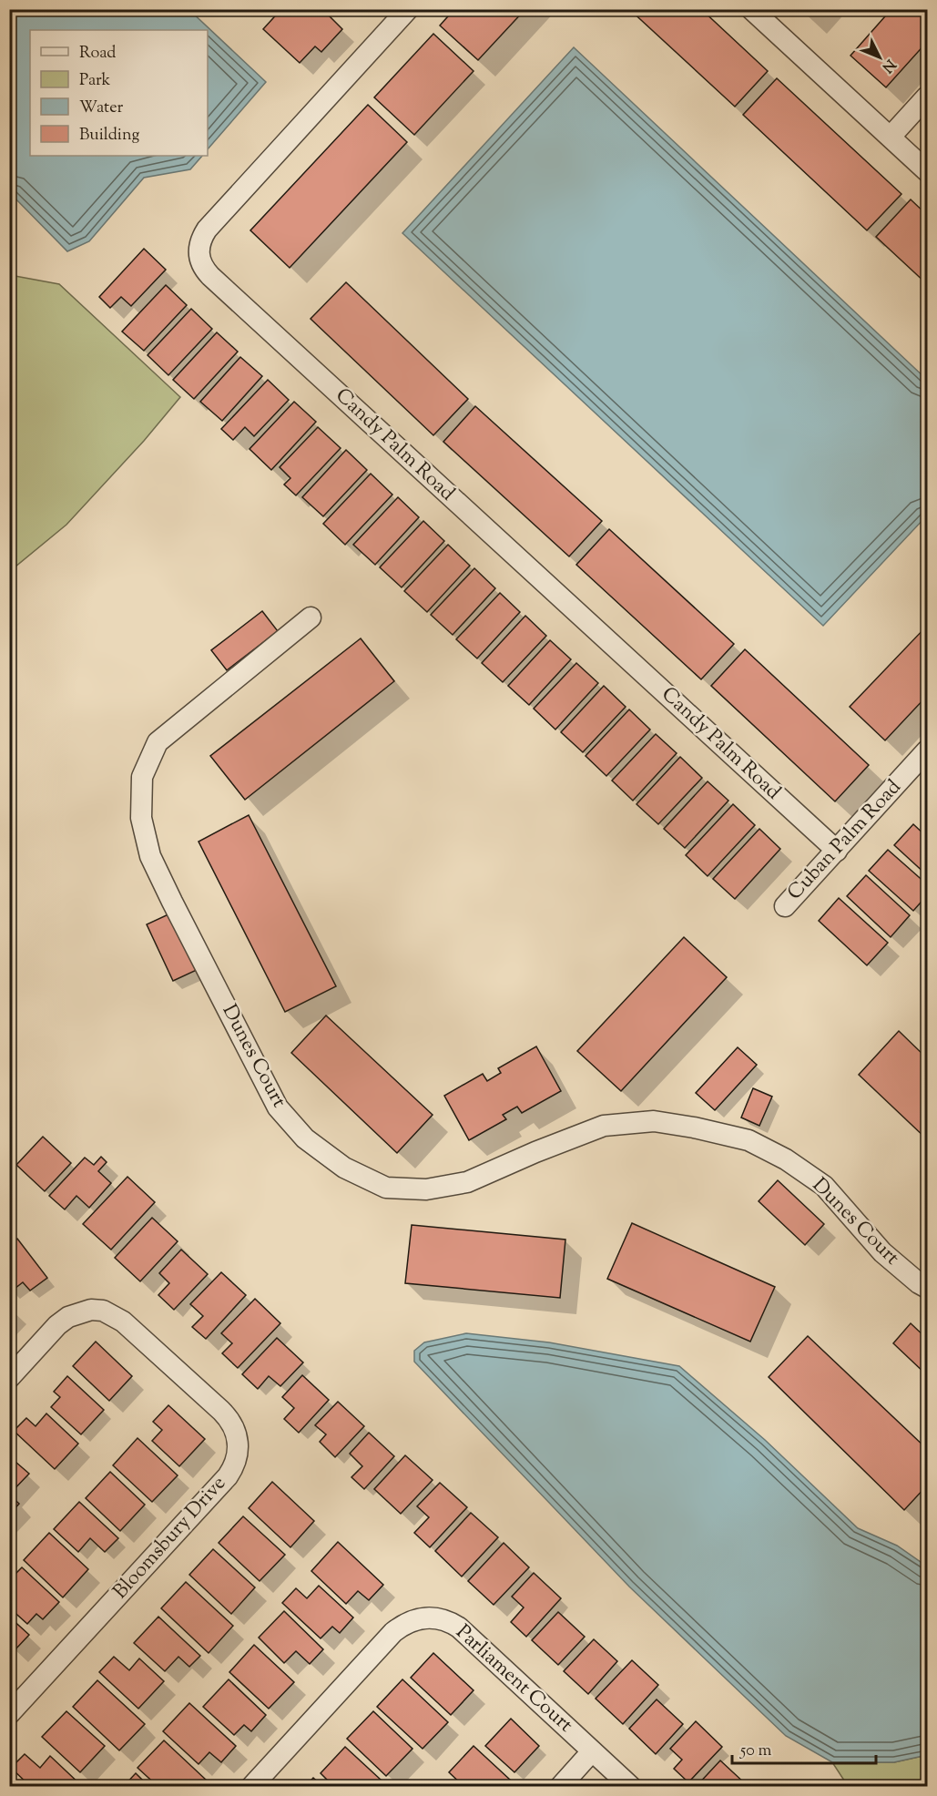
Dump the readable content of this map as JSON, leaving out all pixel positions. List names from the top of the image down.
{
  "streets": {
    "street": [
      "Candy Palm Road",
      "Cuban Palm Road",
      "Dunes Court",
      "Bloomsbury Drive",
      "Parliament Court"
    ]
  },
  "crossings": [
    ["Candy Palm Road", "Cuban Palm Road"]
  ],
  "legend": [
    "Road",
    "Park",
    "Water",
    "Building"
  ],
  "scale_bar": "50 m",
  "north": "bottom right"
}
